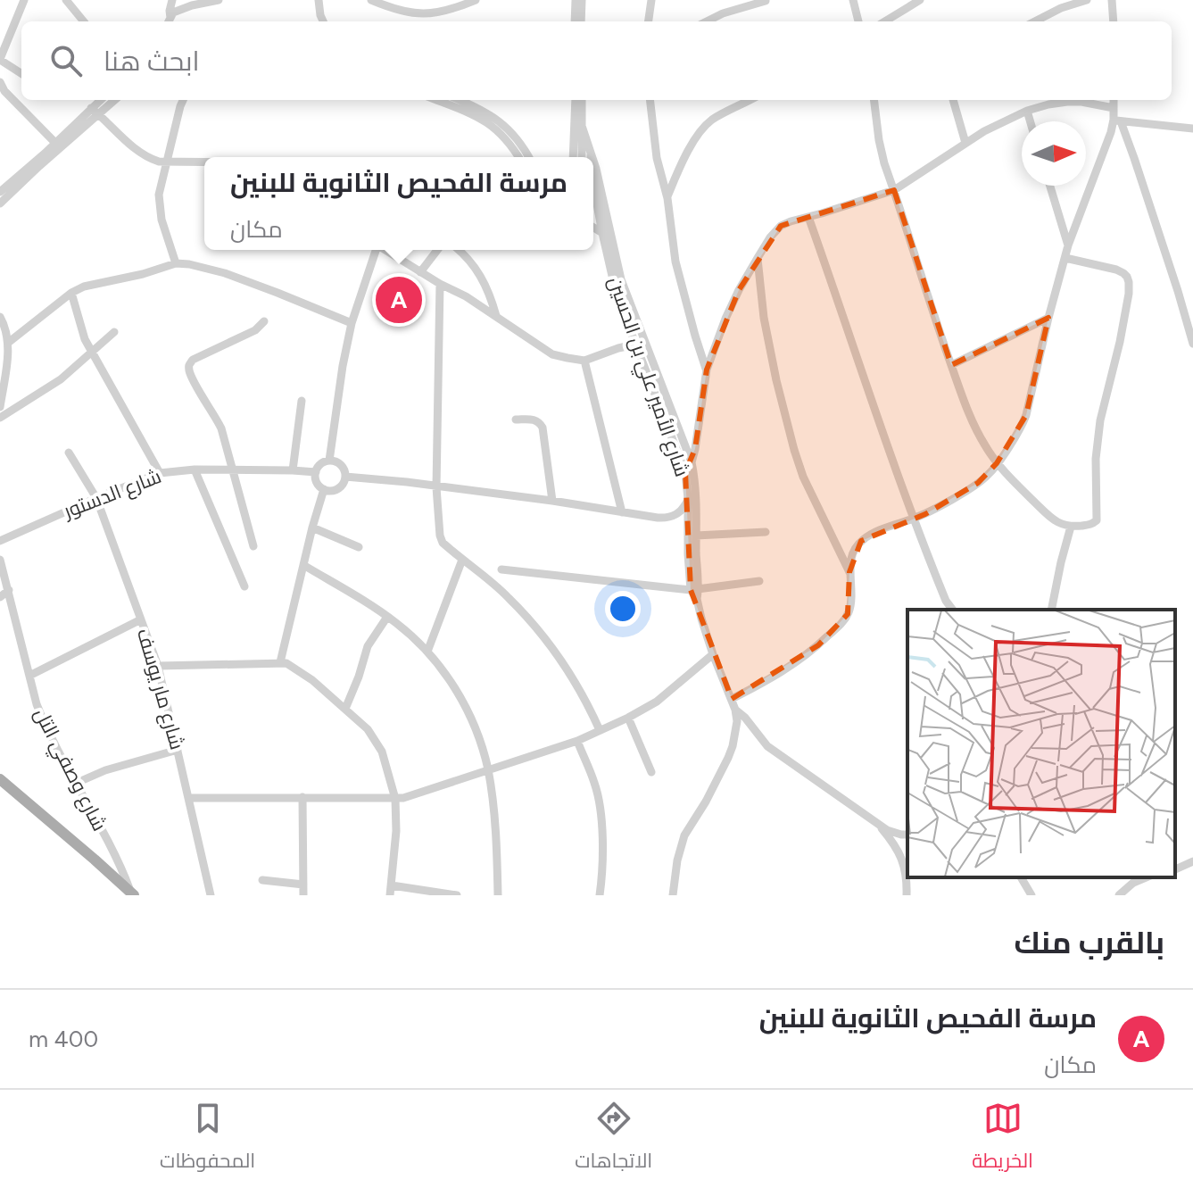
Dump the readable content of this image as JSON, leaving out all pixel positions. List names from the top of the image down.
{
  "streets": {
    "street": [
      "شارع الأمير علي بن الحسين",
      "شارع الدستور",
      "شارع مار يوسف",
      "شارع وصفي التل"
    ]
  },
  "crossings": [
    ["شارع الدستور", "شارع مار يوسف"]
  ],
  "north": "right",
  "page": {
    "search": "ابحث هنا",
    "popup": ["مرسة الفحيص الثانوية للبنين", "مكان"],
    "pins": "A",
    "heading": "بالقرب منك",
    "list": [
      {
        "mark": "A",
        "name": "مرسة الفحيص الثانوية للبنين",
        "note": "مكان",
        "value": "400 m"
      }
    ],
    "nav": ["الخريطة", "الاتجاهات", "المحفوظات"]
  }
}
